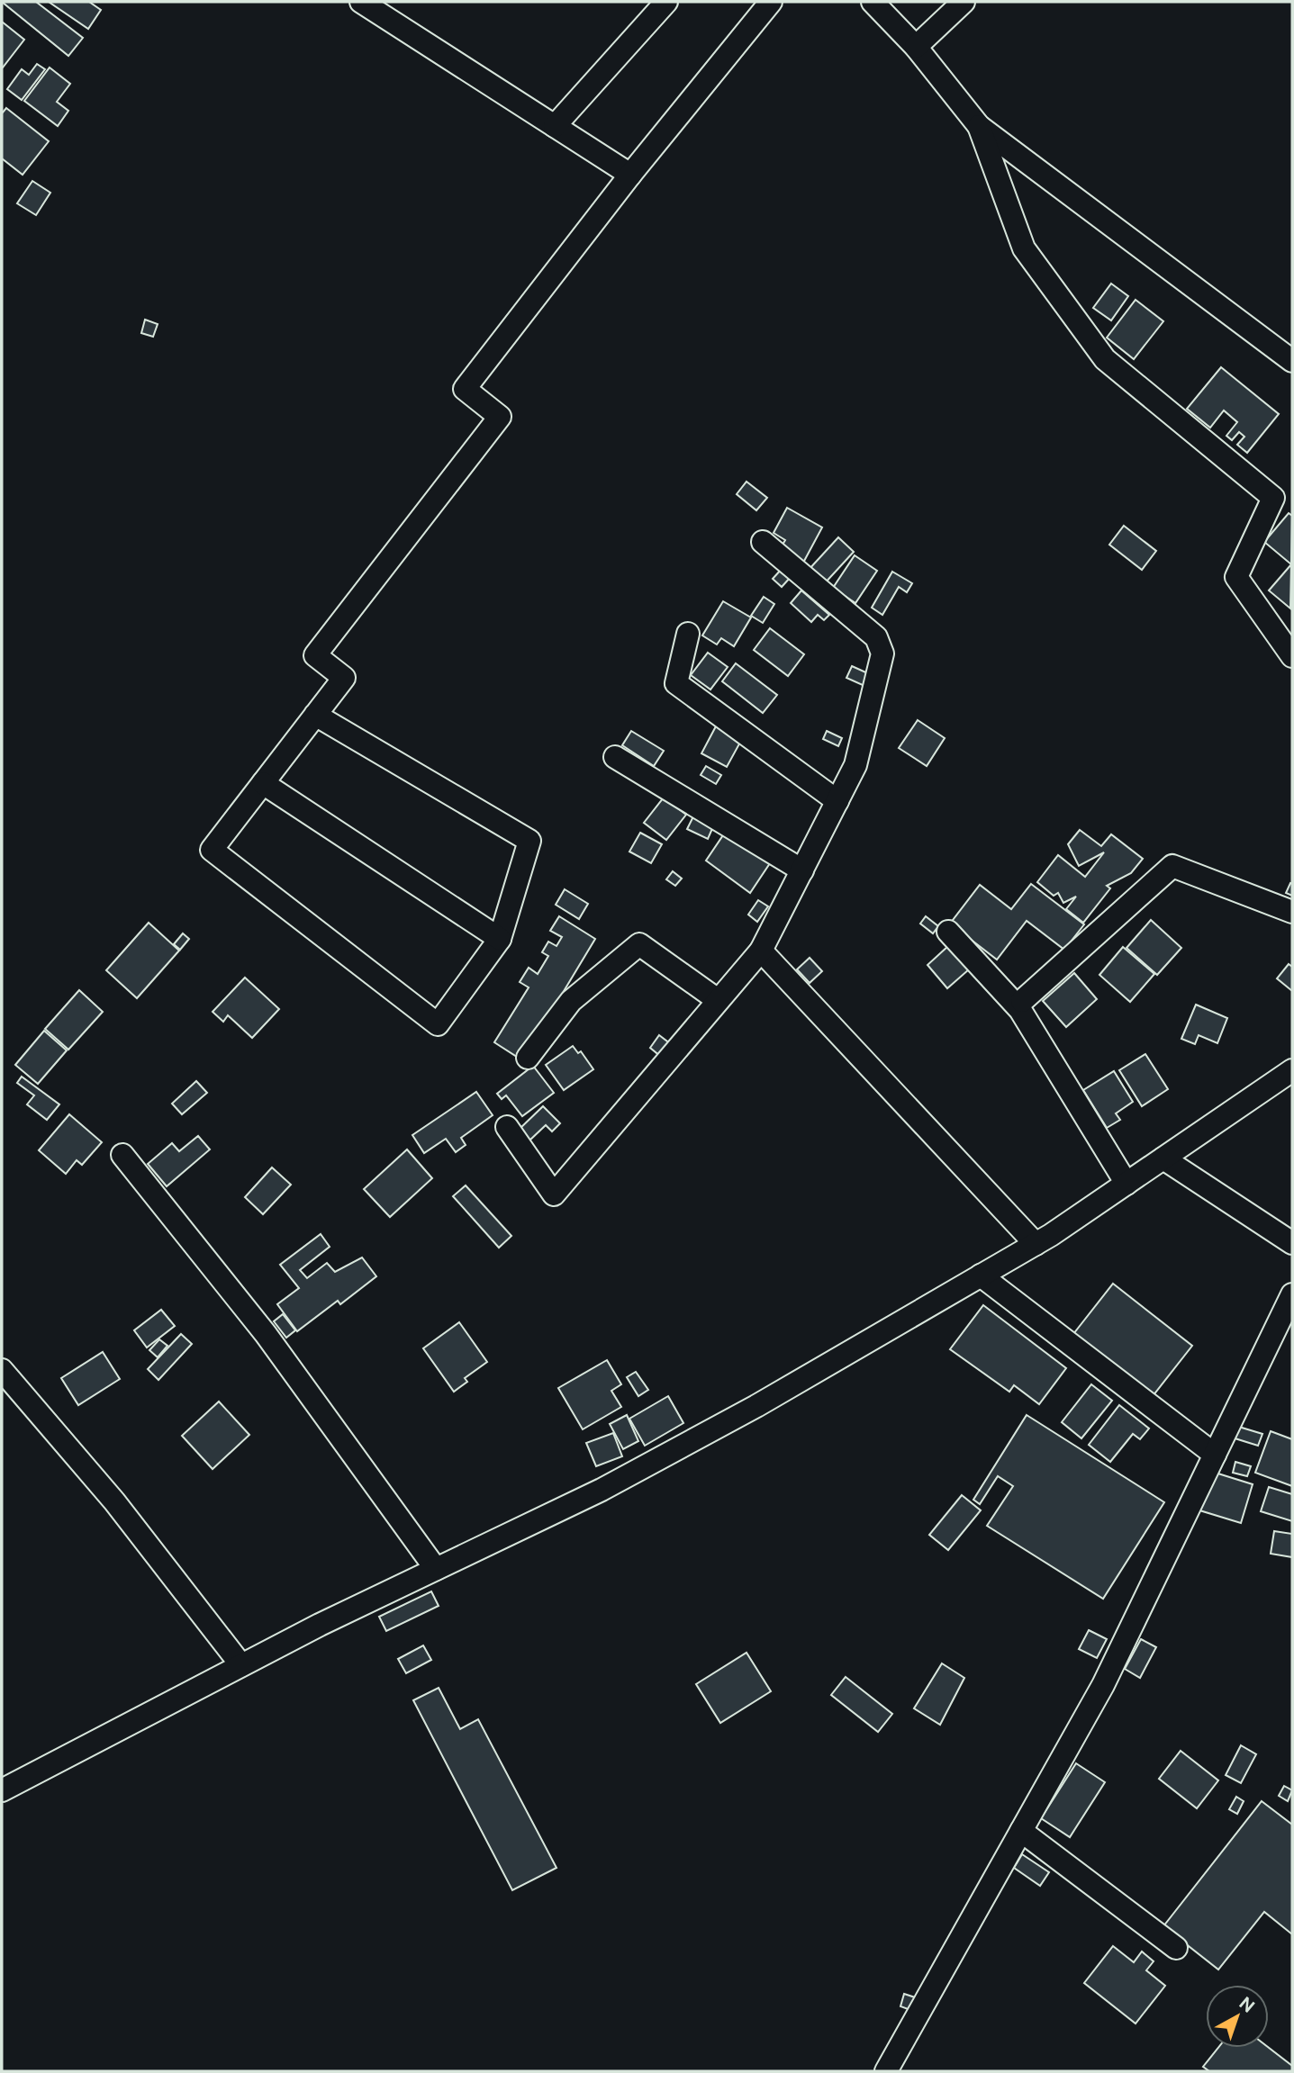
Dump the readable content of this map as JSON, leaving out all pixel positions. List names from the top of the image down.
{
  "north": "top right"
}
